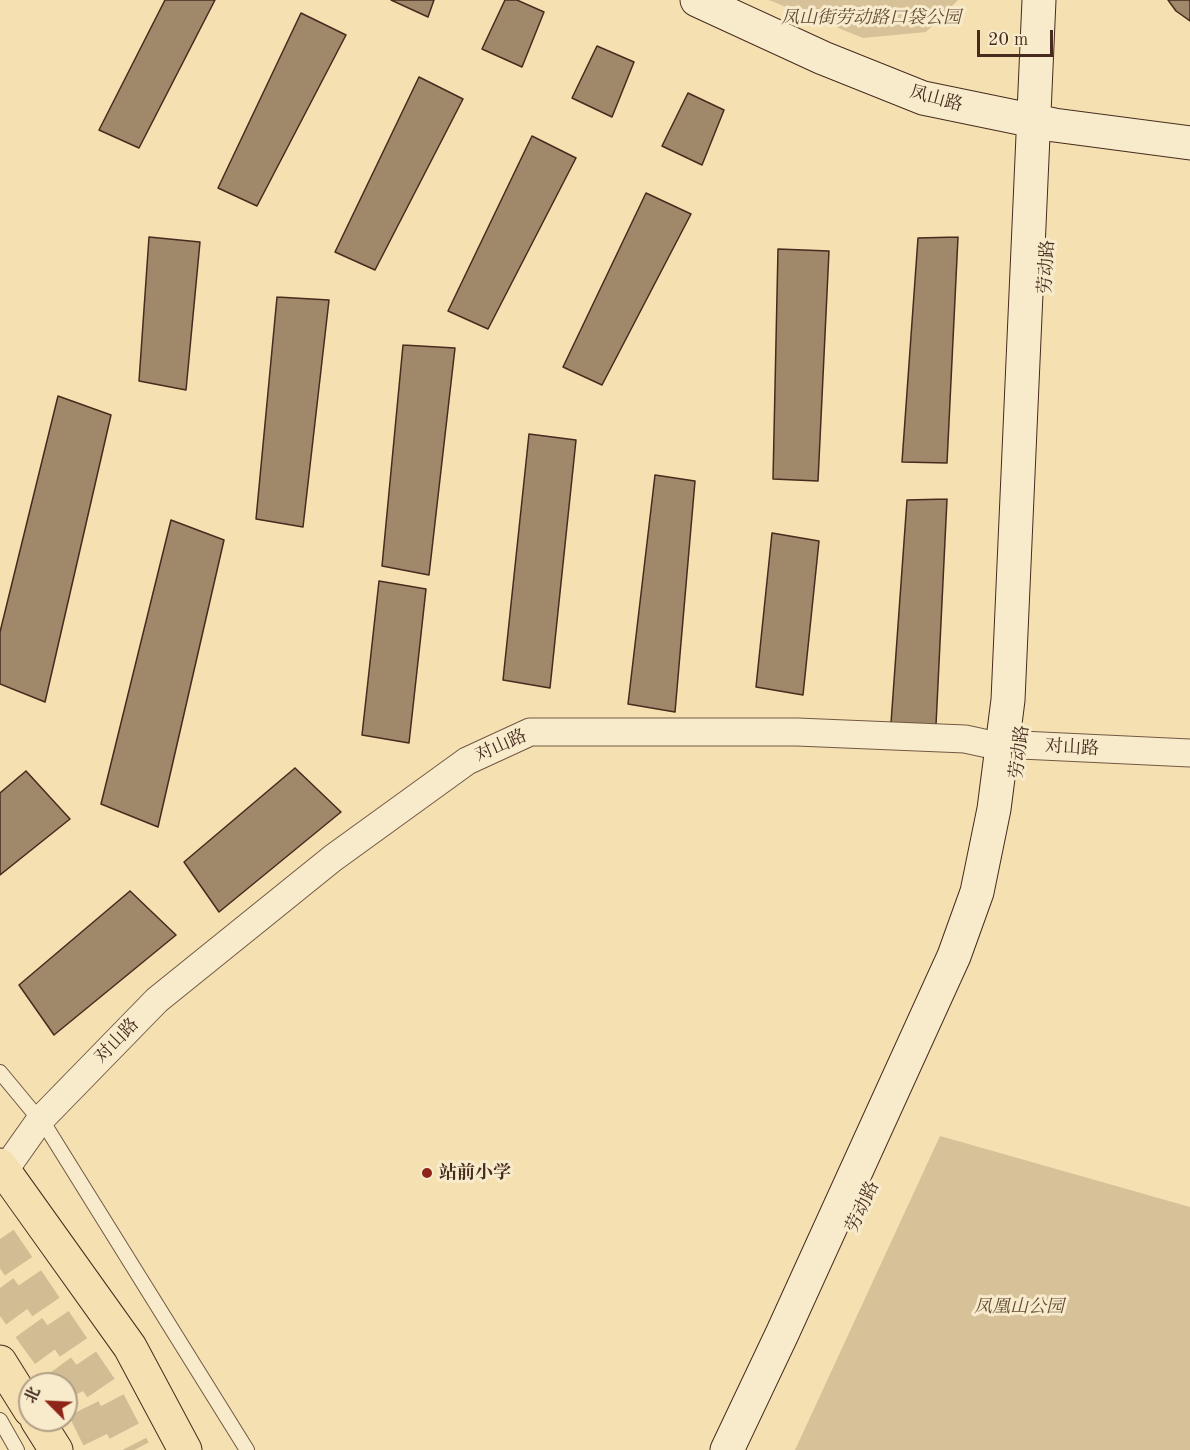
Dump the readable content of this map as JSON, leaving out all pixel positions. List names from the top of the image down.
{
  "streets": {
    "main road": ["凤山路", "劳动路"],
    "street": ["对山路"]
  },
  "crossings": [
    ["劳动路", "对山路"]
  ],
  "parks": ["凤山街劳动路口袋公园", "凤凰山公园"],
  "places": ["站前小学"],
  "scale_bar": "20 m",
  "north": "top left"
}
